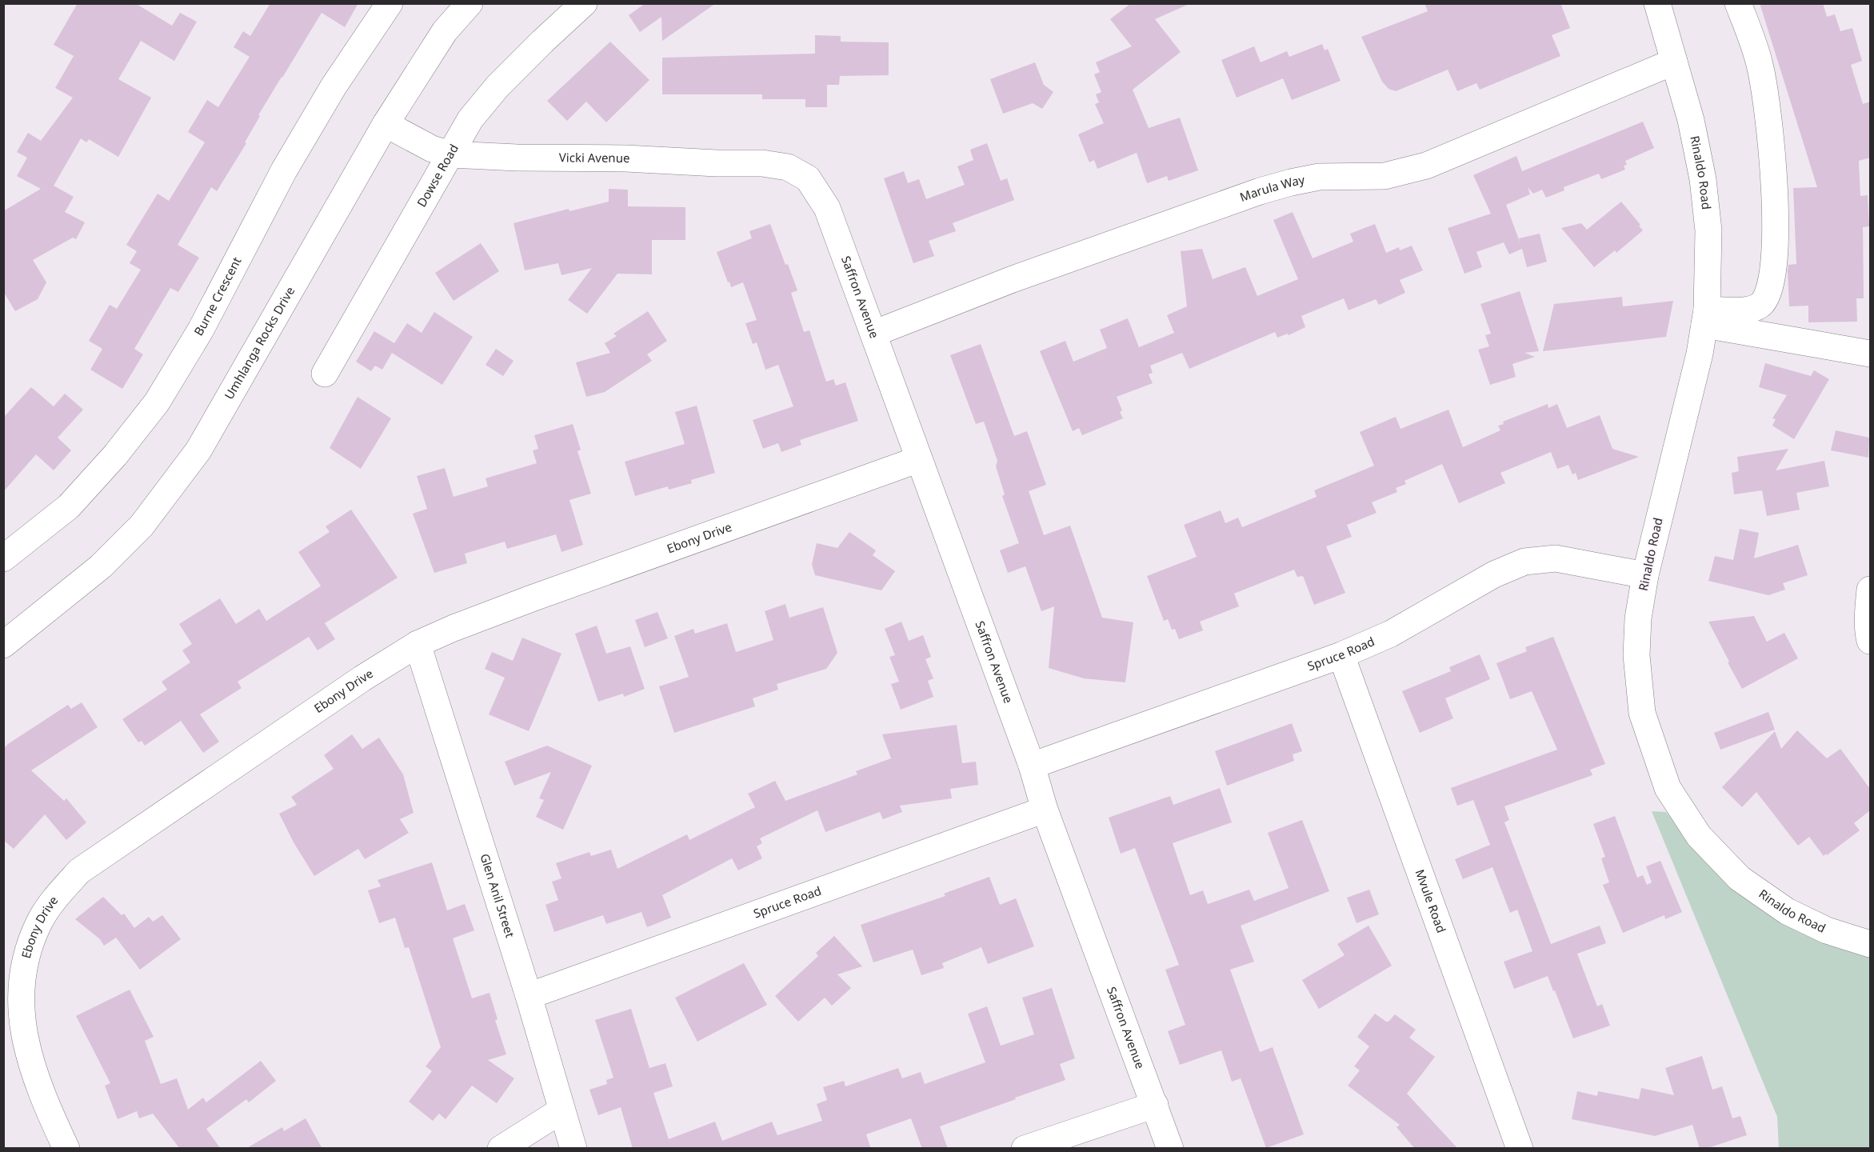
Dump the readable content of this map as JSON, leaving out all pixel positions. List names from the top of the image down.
{
  "streets": {
    "street": [
      "Vicki Avenue",
      "Rinaldo Road",
      "Dowse Road",
      "Marula Way",
      "Saffron Avenue",
      "Burne Crescent",
      "Umhlanga Rocks Drive",
      "Ebony Drive",
      "Spruce Road",
      "Glen Anil Street",
      "Mvule Road"
    ]
  },
  "crossings": [
    ["Vicki Avenue", "Dowse Road"],
    ["Vicki Avenue", "Saffron Avenue"],
    ["Vicki Avenue", "Umhlanga Rocks Drive"],
    ["Rinaldo Road", "Marula Way"],
    ["Rinaldo Road", "Spruce Road"],
    ["Marula Way", "Saffron Avenue"],
    ["Saffron Avenue", "Ebony Drive"],
    ["Saffron Avenue", "Spruce Road"],
    ["Ebony Drive", "Glen Anil Street"],
    ["Spruce Road", "Glen Anil Street"],
    ["Spruce Road", "Mvule Road"]
  ]
}
